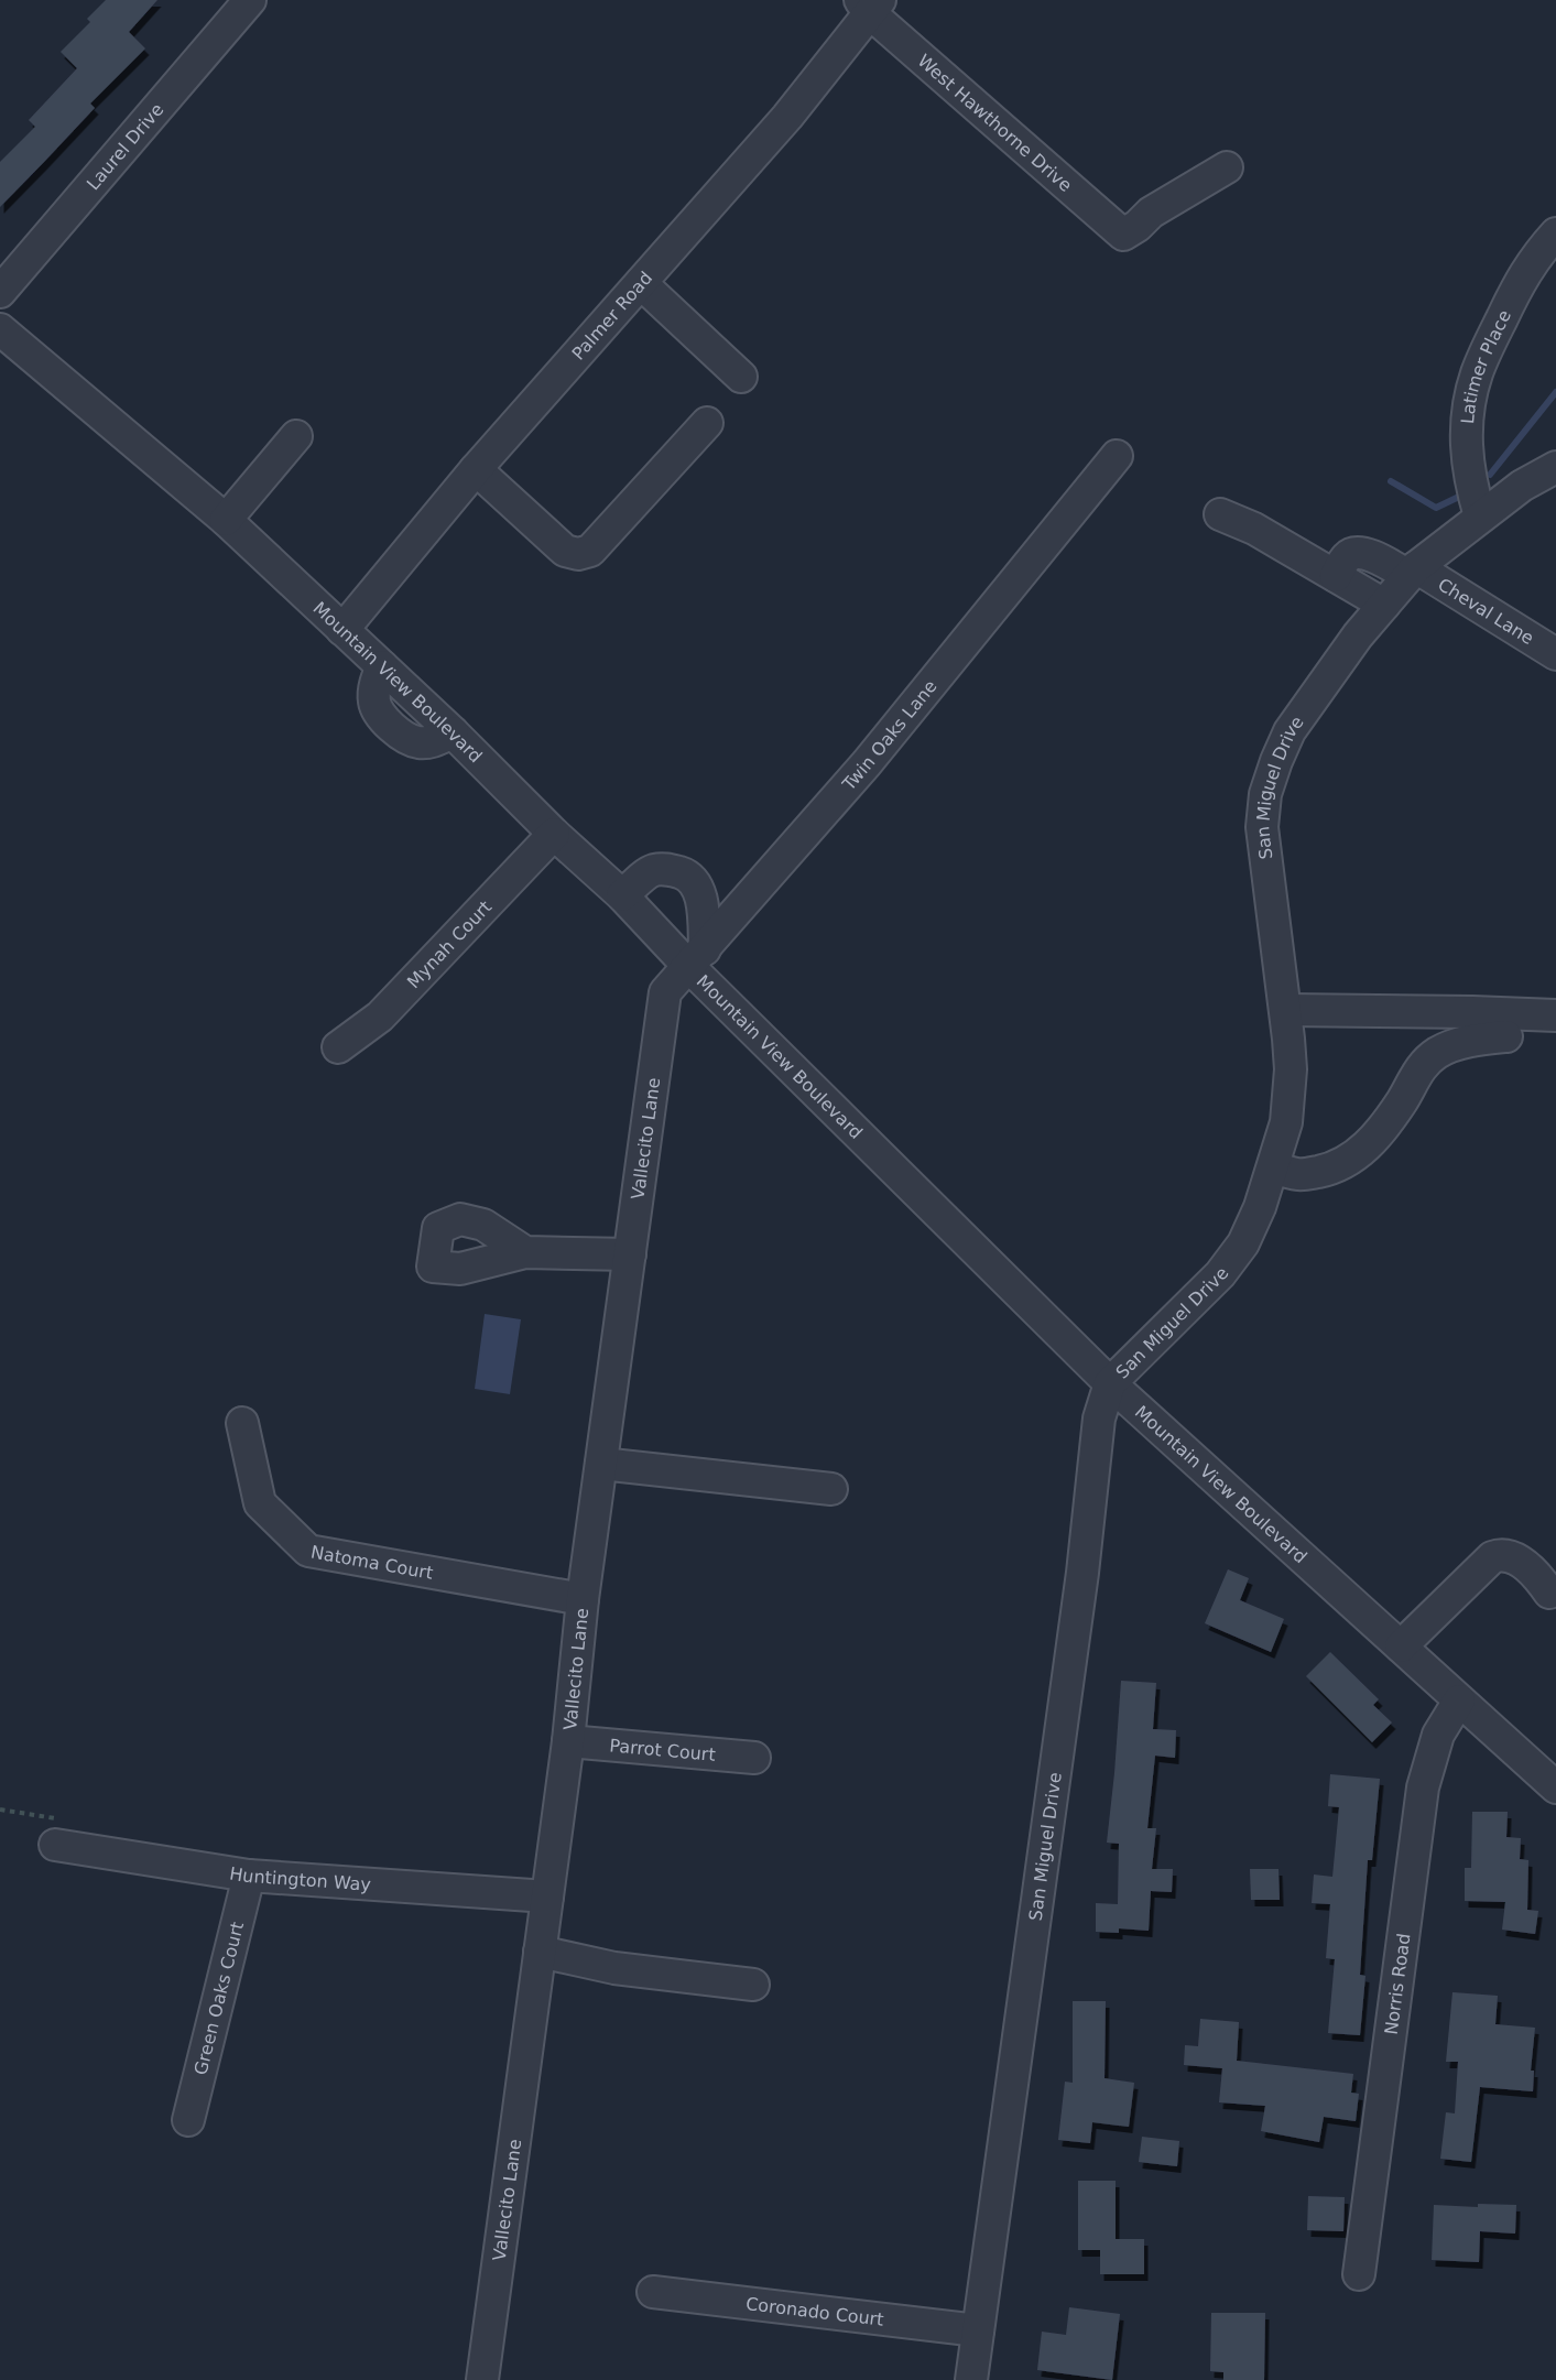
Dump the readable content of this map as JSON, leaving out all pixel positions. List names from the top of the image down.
{
  "streets": {
    "street": [
      "West Hawthorne Drive",
      "Laurel Drive",
      "Palmer Road",
      "Latimer Place",
      "Cheval Lane",
      "Mountain View Boulevard",
      "Twin Oaks Lane",
      "San Miguel Drive",
      "Mynah Court",
      "Vallecito Lane",
      "Natoma Court",
      "Parrot Court",
      "Huntington Way",
      "Norris Road",
      "Green Oaks Court",
      "Coronado Court"
    ]
  },
  "crossings": [
    ["West Hawthorne Drive", "Palmer Road"],
    ["Palmer Road", "Mountain View Boulevard"],
    ["Latimer Place", "San Miguel Drive"],
    ["Cheval Lane", "San Miguel Drive"],
    ["Mountain View Boulevard", "Twin Oaks Lane"],
    ["Mountain View Boulevard", "San Miguel Drive"],
    ["Mountain View Boulevard", "Mynah Court"],
    ["Mountain View Boulevard", "Vallecito Lane"],
    ["Mountain View Boulevard", "Norris Road"],
    ["Twin Oaks Lane", "Vallecito Lane"],
    ["San Miguel Drive", "Coronado Court"],
    ["Vallecito Lane", "Natoma Court"],
    ["Vallecito Lane", "Parrot Court"],
    ["Vallecito Lane", "Huntington Way"],
    ["Huntington Way", "Green Oaks Court"]
  ]
}
